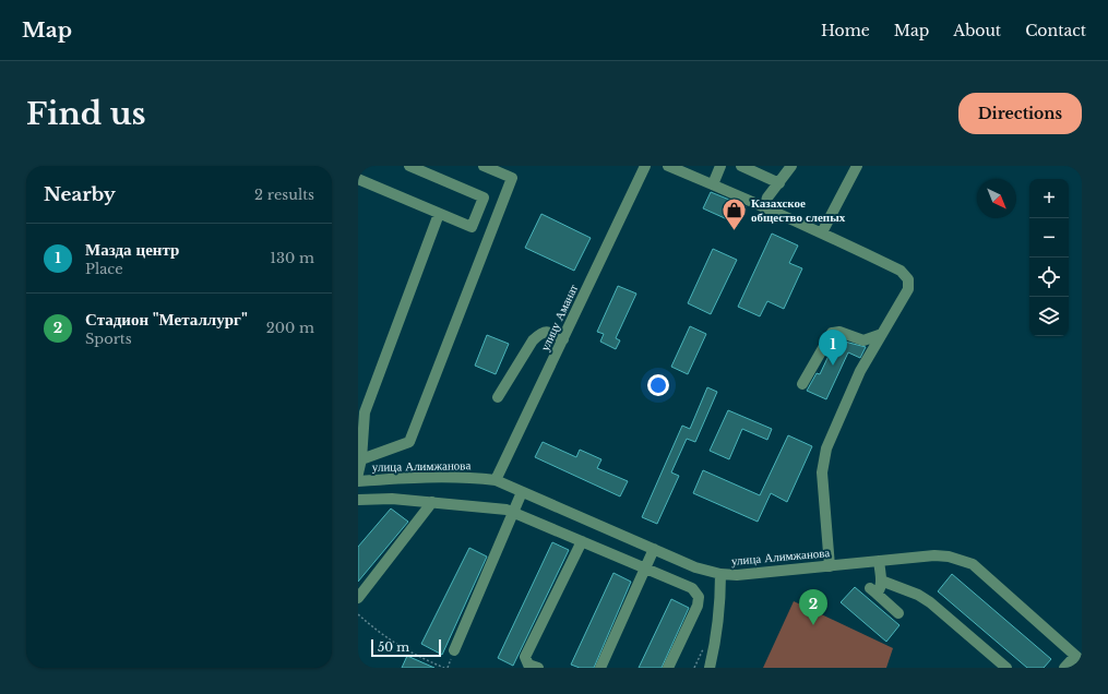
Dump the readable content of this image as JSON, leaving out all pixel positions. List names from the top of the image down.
{
  "streets": {
    "street": ["улицу Аманат", "улица Алимжанова"]
  },
  "crossings": [
    ["улицу Аманат", "улица Алимжанова"]
  ],
  "places": {
    "shop": ["Казахское общество слепых"]
  },
  "scale_bar": "50 m",
  "north": "bottom right",
  "page": {
    "header": "Map",
    "nav": [
      "Home",
      "Map",
      "About",
      "Contact"
    ],
    "buttons": "Directions",
    "title": "Find us",
    "heading": ["Nearby", "2 results"],
    "map_buttons": ["+", "−"],
    "list": [
      {
        "mark": "1",
        "name": "Мазда центр",
        "note": "Place",
        "value": "130 m"
      },
      {
        "mark": "2",
        "name": "Стадион \"Металлург\"",
        "note": "Sports",
        "value": "200 m"
      }
    ],
    "pins": ["1", "2"],
    "scale": "50 m"
  }
}
